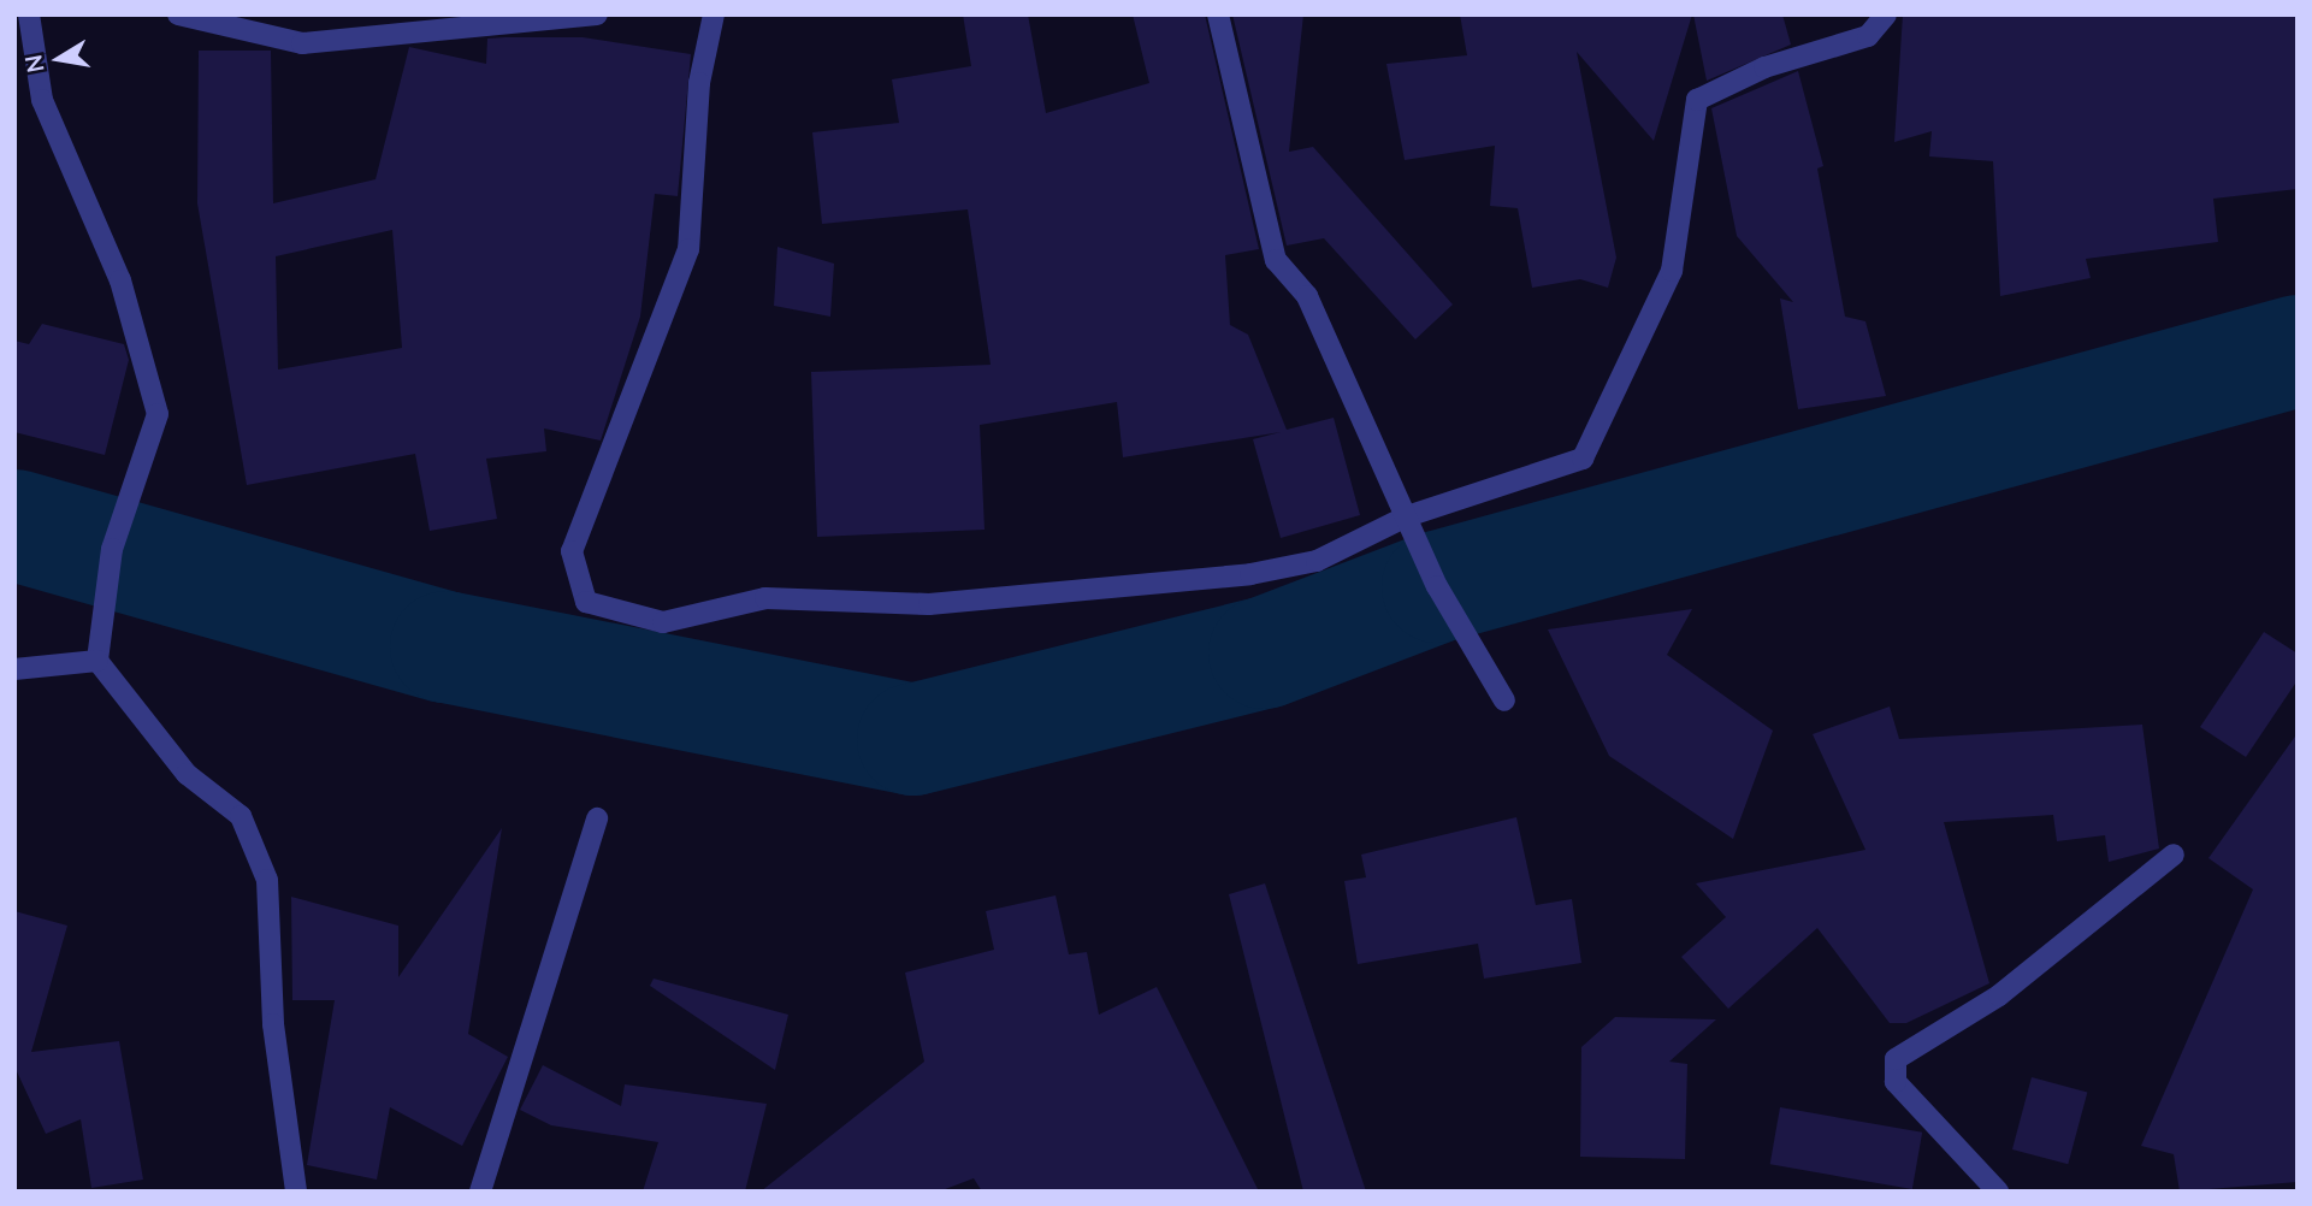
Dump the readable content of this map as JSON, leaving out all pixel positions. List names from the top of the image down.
{
  "north": "left"
}
